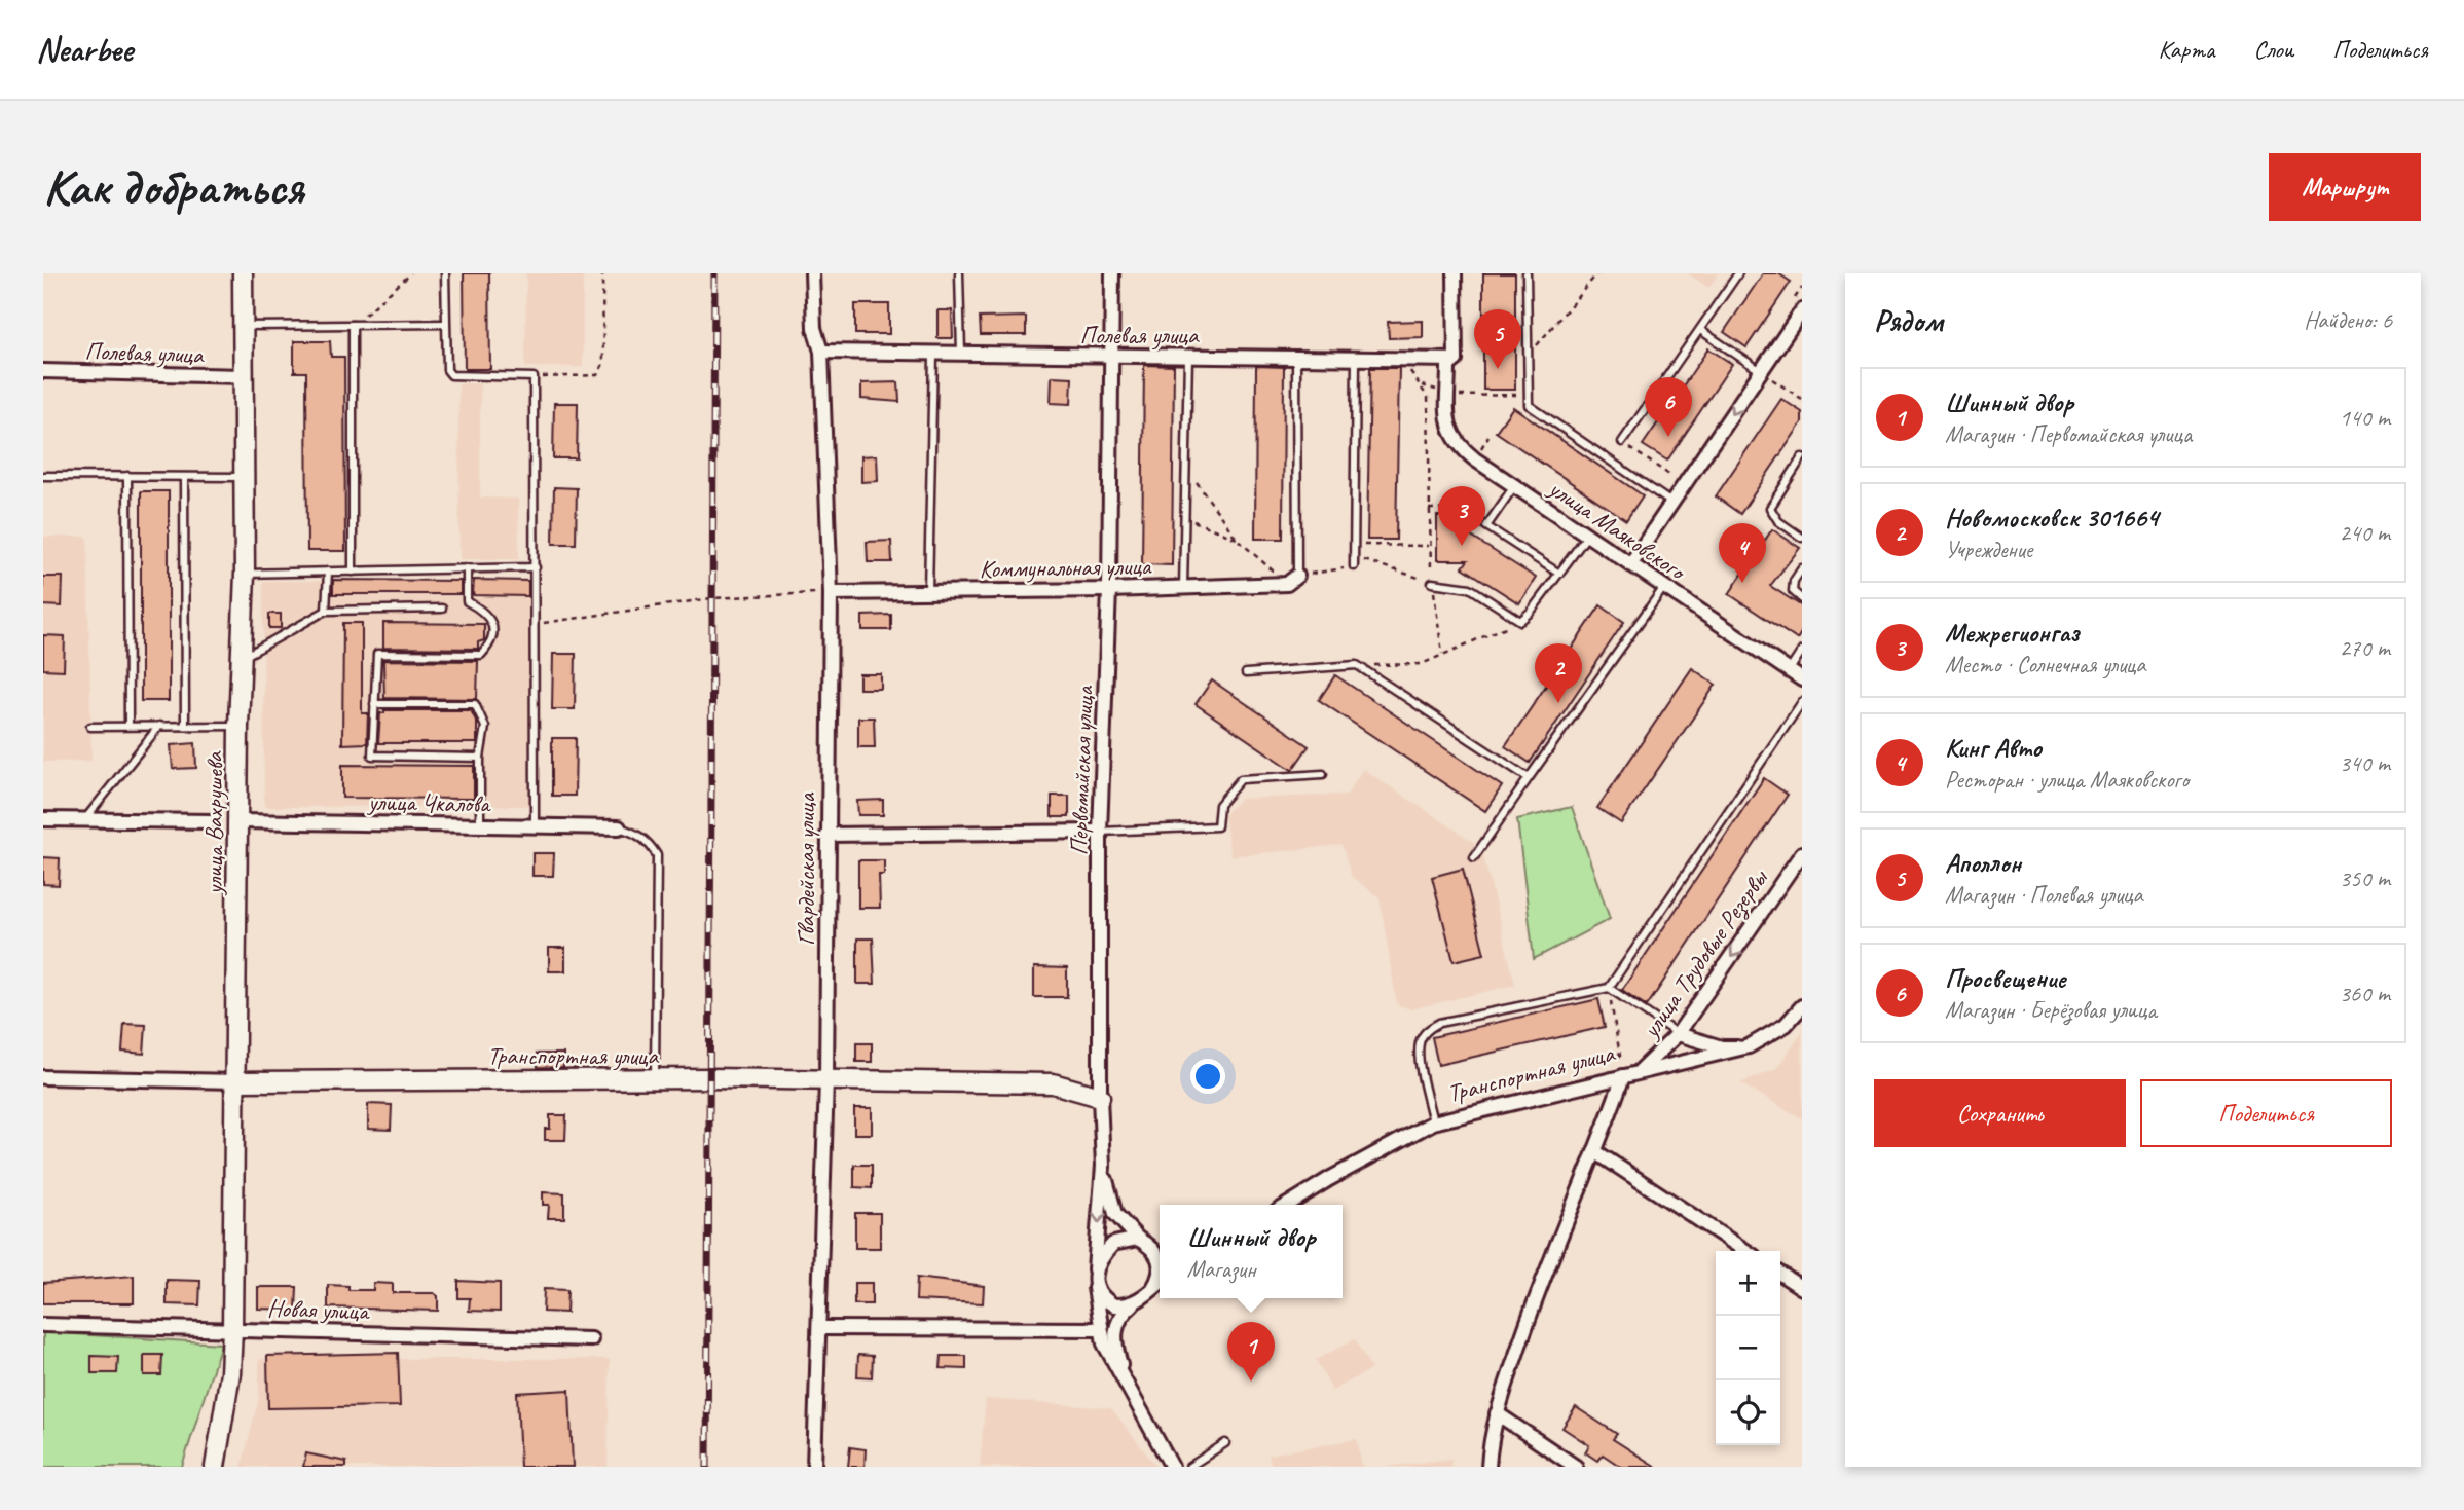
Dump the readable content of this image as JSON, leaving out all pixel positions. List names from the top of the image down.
{
  "streets": {
    "main road": ["улица Вахрушева", "Транспортная улица"],
    "street": [
      "Полевая улица",
      "улица Маяковского",
      "Коммунальная улица",
      "Первомайская улица",
      "улица Чкалова",
      "Гвардейская улица",
      "улица Трудовые Резервы",
      "Новая улица"
    ]
  },
  "crossings": [
    ["Полевая улица", "улица Маяковского"],
    ["Полевая улица", "Первомайская улица"],
    ["Полевая улица", "улица Вахрушева"],
    ["Полевая улица", "Гвардейская улица"],
    ["Коммунальная улица", "Первомайская улица"],
    ["Коммунальная улица", "Гвардейская улица"],
    ["Первомайская улица", "Транспортная улица"],
    ["улица Чкалова", "улица Вахрушева"],
    ["улица Вахрушева", "Транспортная улица"],
    ["улица Вахрушева", "Новая улица"],
    ["Гвардейская улица", "Транспортная улица"],
    ["улица Трудовые Резервы", "Транспортная улица"]
  ],
  "one_way": ["улица Трудовые Резервы"],
  "page": {
    "header": "Nearbee",
    "nav": ["Карта", "Слои", "Поделиться"],
    "buttons": [
      "Маршрут",
      ["Сохранить", "Поделиться"]
    ],
    "title": "Как добраться",
    "heading": ["Рядом", "Найдено: 6"],
    "pins": [
      "5",
      "6",
      "3",
      "4",
      "2",
      "1"
    ],
    "list": [
      {
        "mark": "1",
        "name": "Шинный двор",
        "note": "Магазин · Первомайская улица",
        "value": "140 m"
      },
      {
        "mark": "2",
        "name": "Новомосковск 301664",
        "note": "Учреждение",
        "value": "240 m"
      },
      {
        "mark": "3",
        "name": "Межрегионгаз",
        "note": "Место · Солнечная улица",
        "value": "270 m"
      },
      {
        "mark": "4",
        "name": "Кинг Авто",
        "note": "Ресторан · улица Маяковского",
        "value": "340 m"
      },
      {
        "mark": "5",
        "name": "Аполлон",
        "note": "Магазин · Полевая улица",
        "value": "350 m"
      },
      {
        "mark": "6",
        "name": "Просвещение",
        "note": "Магазин · Берёзовая улица",
        "value": "360 m"
      }
    ],
    "popup": ["Шинный двор", "Магазин"],
    "map_buttons": ["+", "−"]
  }
}
